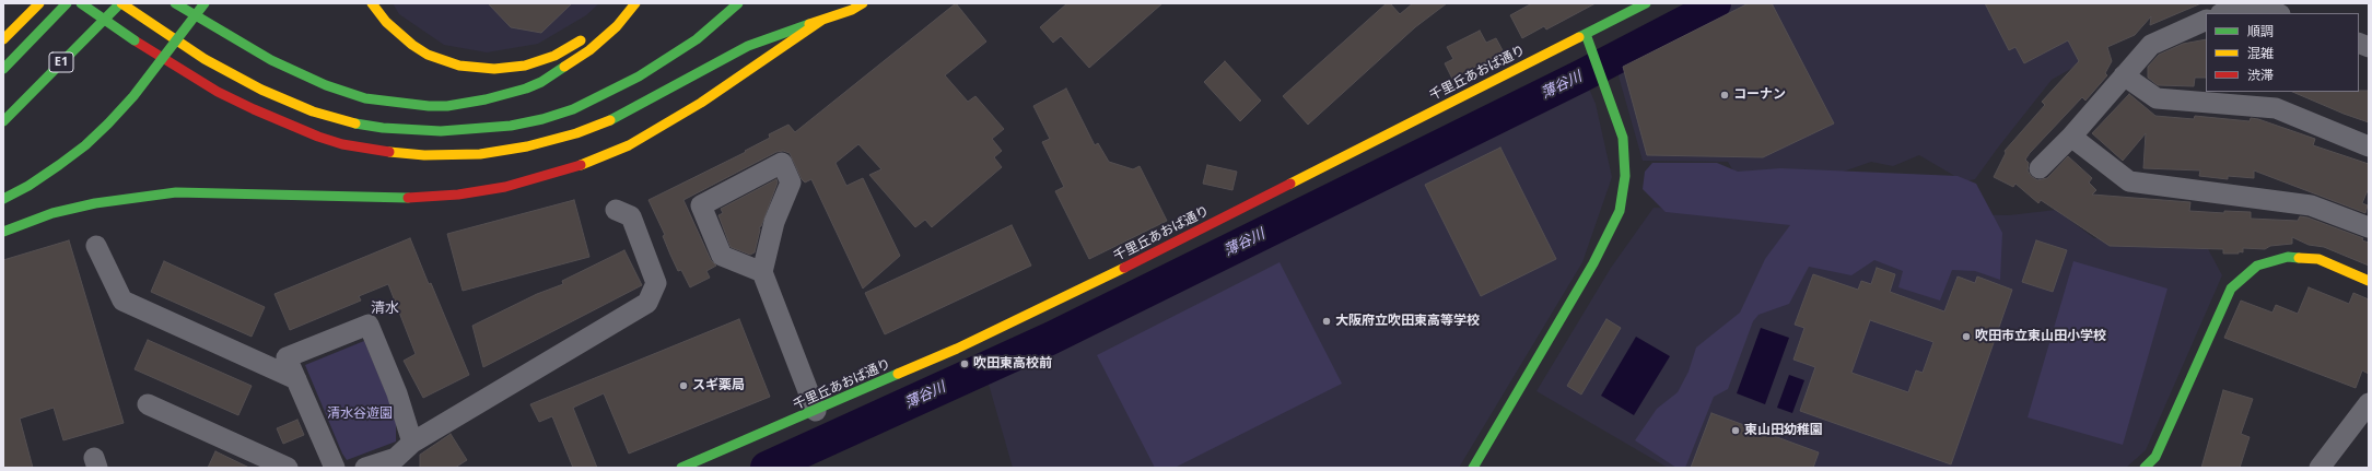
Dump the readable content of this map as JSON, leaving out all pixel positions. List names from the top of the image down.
{
  "streets": {
    "main road": ["E1", "千里丘あおば通り"]
  },
  "districts": ["清水"],
  "water": ["薄谷川"],
  "parks": ["清水谷遊園"],
  "places": [
    "コーナン",
    "大阪府立吹田東高等学校",
    "吹田市立東山田小学校",
    "吹田東高校前",
    "スギ薬局",
    "東山田幼稚園"
  ],
  "legend": ["順調", "混雑", "渋滞"]
}
